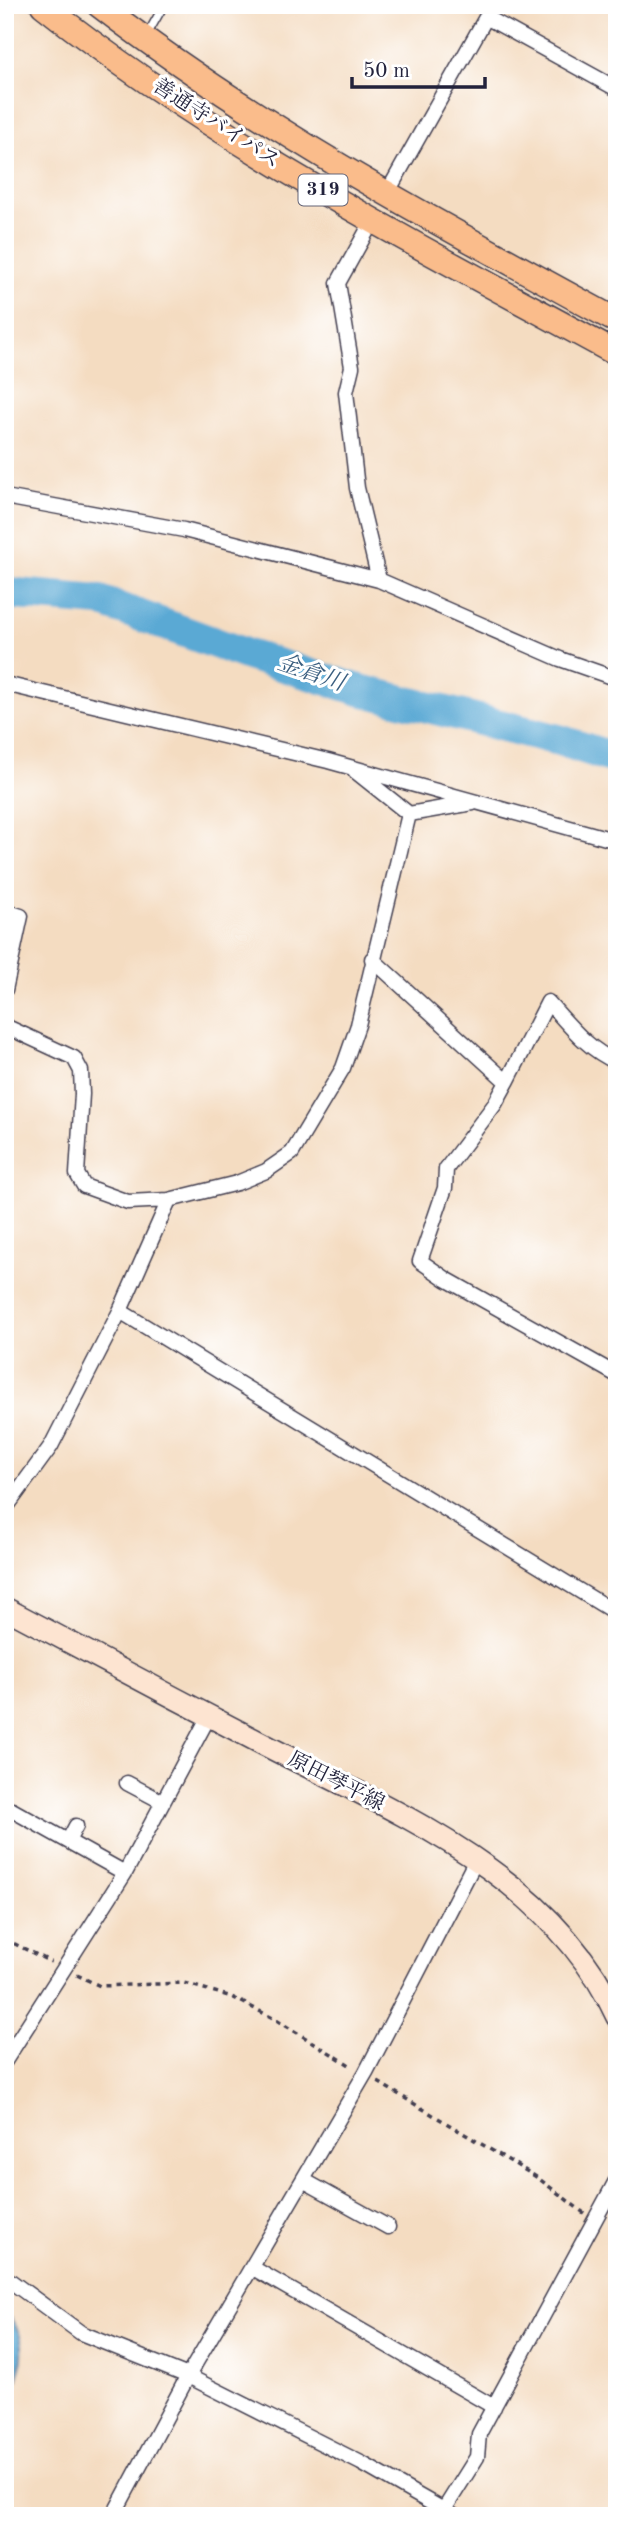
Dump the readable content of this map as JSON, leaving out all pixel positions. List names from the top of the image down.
{
  "streets": {
    "highway": ["善通寺バイパス", "319"],
    "main road": ["原田琴平線"]
  },
  "water": ["金倉川"],
  "scale_bar": "50 m"
}
